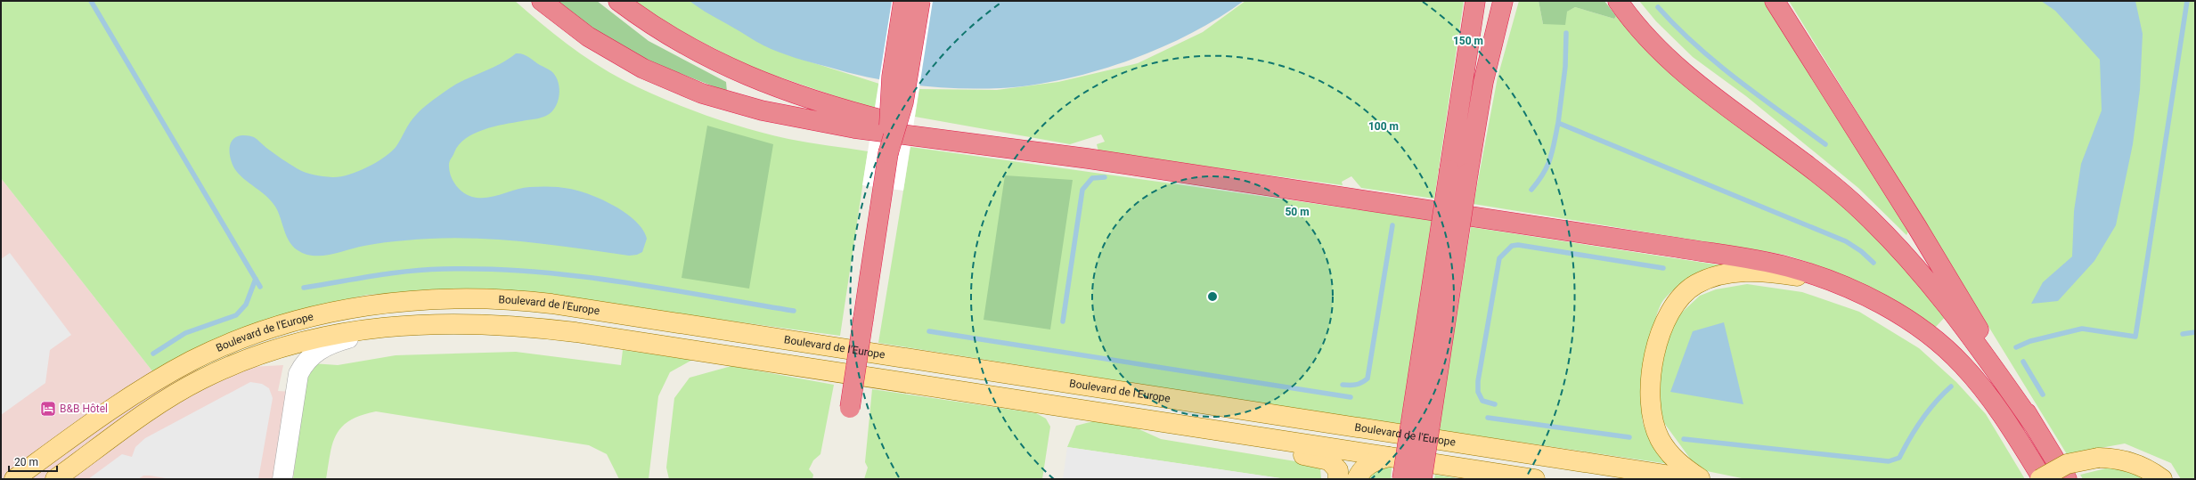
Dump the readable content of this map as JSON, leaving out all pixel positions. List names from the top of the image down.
{
  "streets": {
    "main road": ["Boulevard de l'Europe"]
  },
  "places": {
    "hotel": ["B&B Hôtel"]
  },
  "scale_bar": "20 m",
  "rings": ["150 m", "100 m", "50 m"]
}
